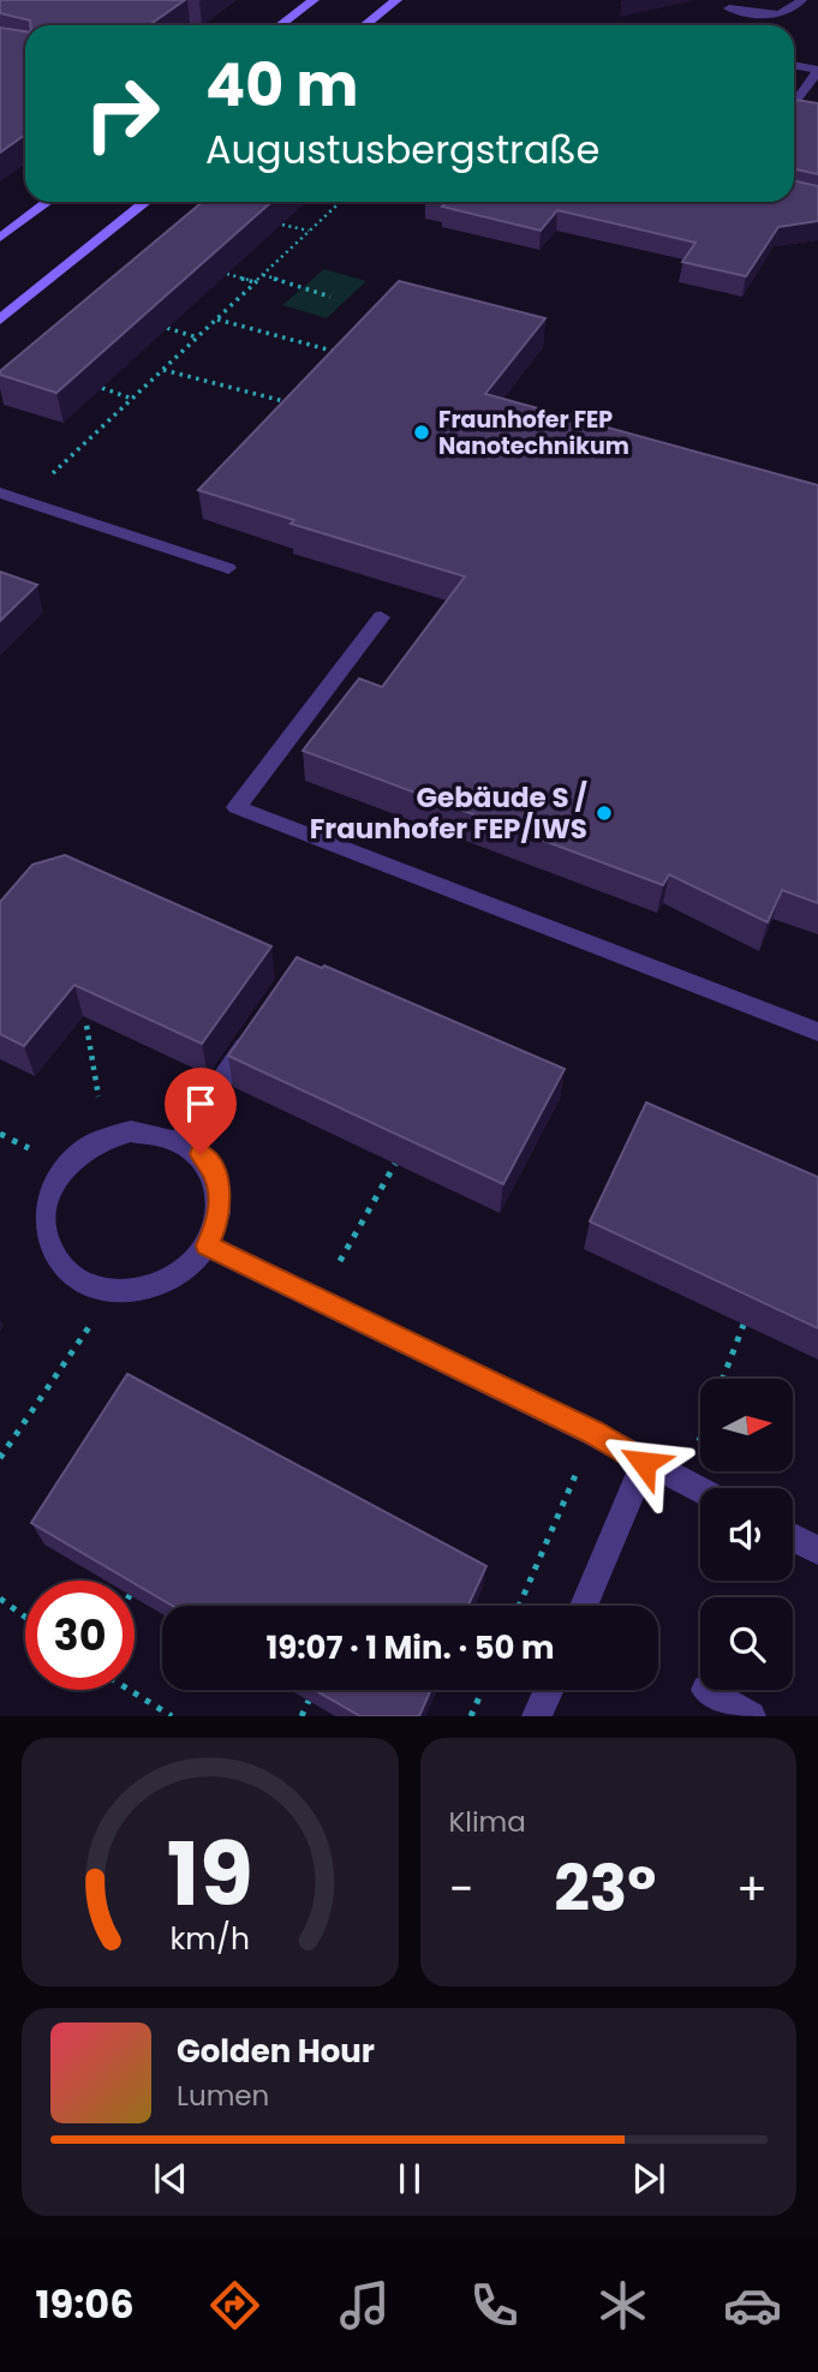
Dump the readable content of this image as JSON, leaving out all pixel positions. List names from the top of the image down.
{
  "places": ["Fraunhofer FEP Nanotechnikum", "Gebäude S / Fraunhofer FEP/IWS"],
  "north": "right",
  "page": {
    "turn": ["40 m", "Augustusbergstraße"],
    "limit": "30",
    "trip": "19:07 · 1 Min. · 50 m",
    "tile": "Klima",
    "heat": ["−", "23°", "+"],
    "song": ["Golden Hour", "Lumen"],
    "tabs": "19:06",
    "gauge": ["19", "km/h"]
  }
}
